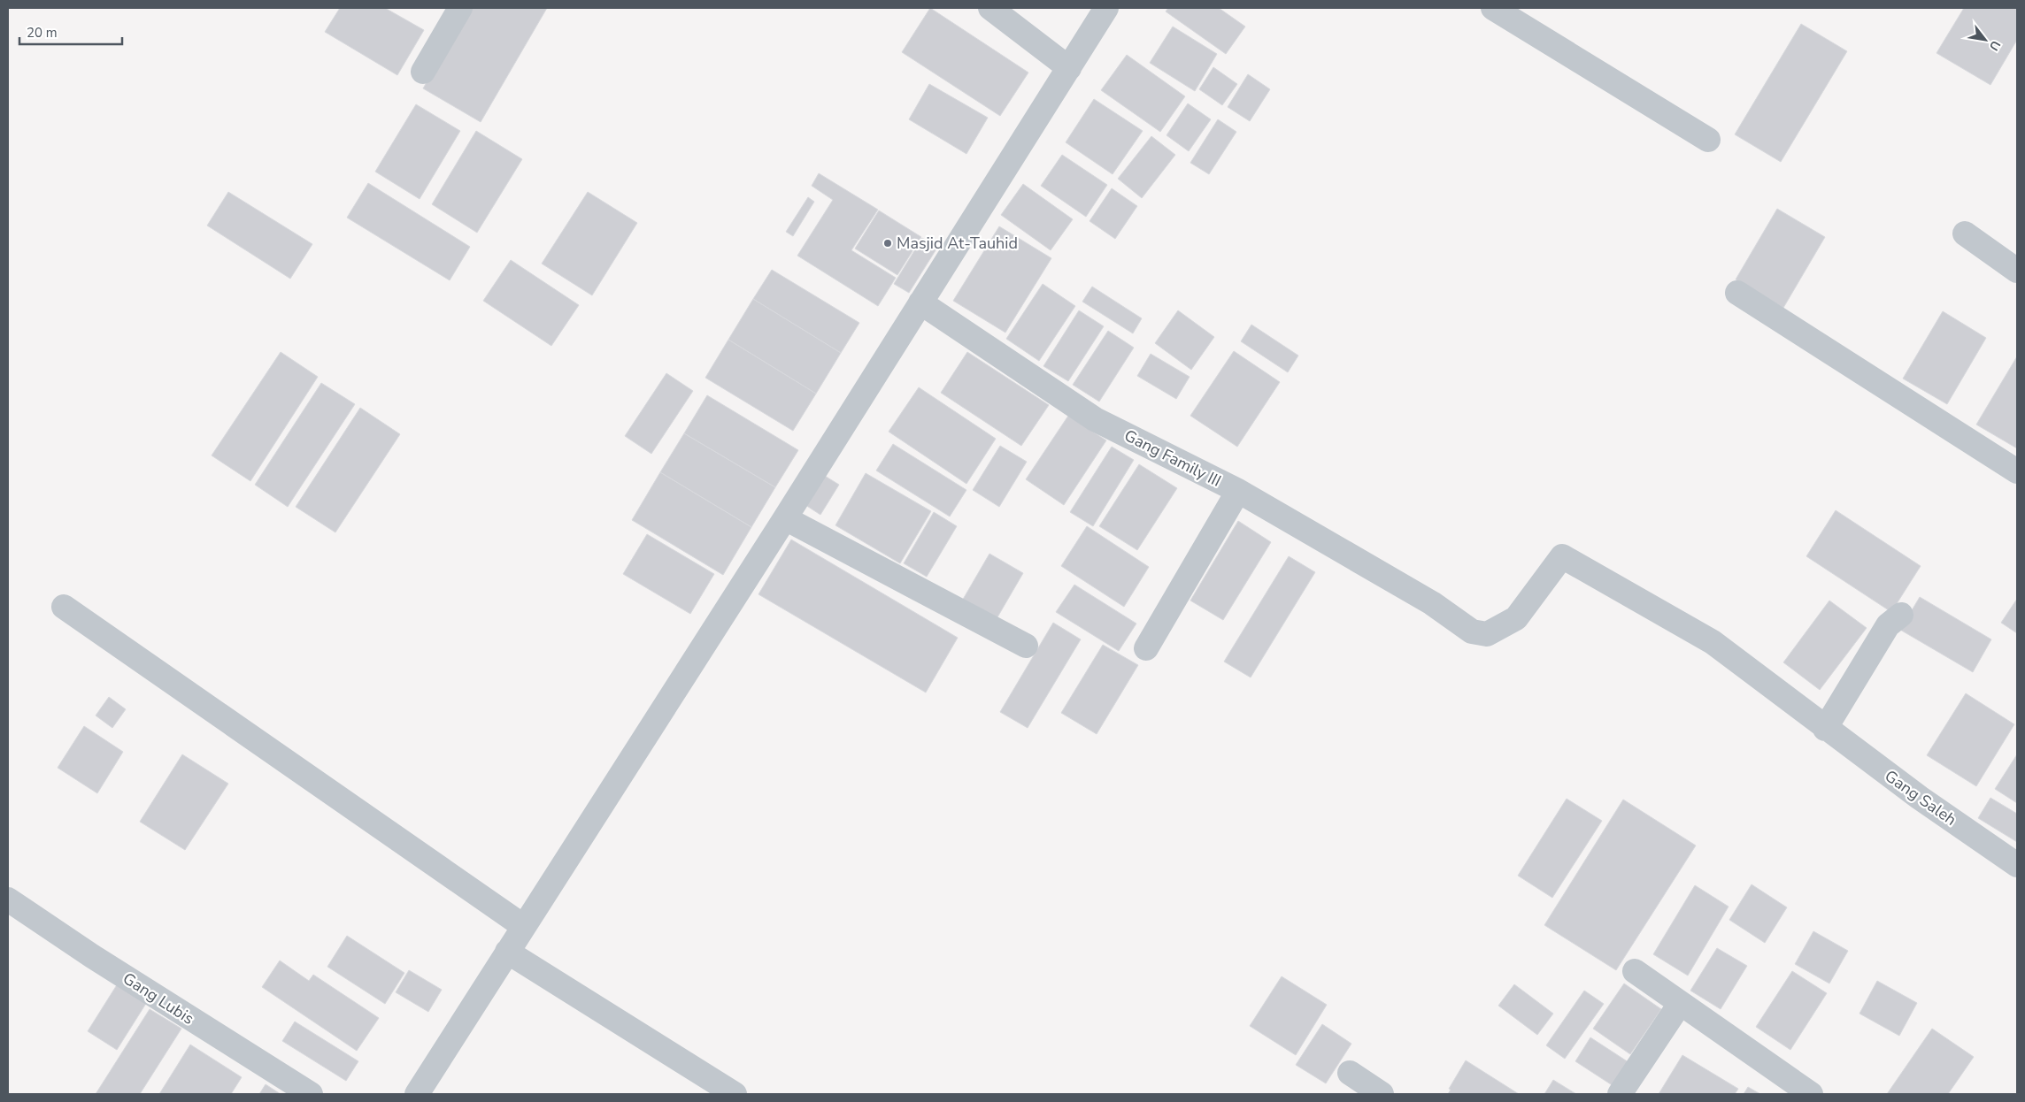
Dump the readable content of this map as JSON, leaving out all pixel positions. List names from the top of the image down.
{
  "streets": {
    "street": ["Gang Family III", "Gang Saleh", "Gang Lubis"]
  },
  "crossings": [
    ["Gang Family III", "Gang Saleh"]
  ],
  "places": ["Masjid At-Tauhid"],
  "scale_bar": "20 m",
  "north": "bottom right"
}
